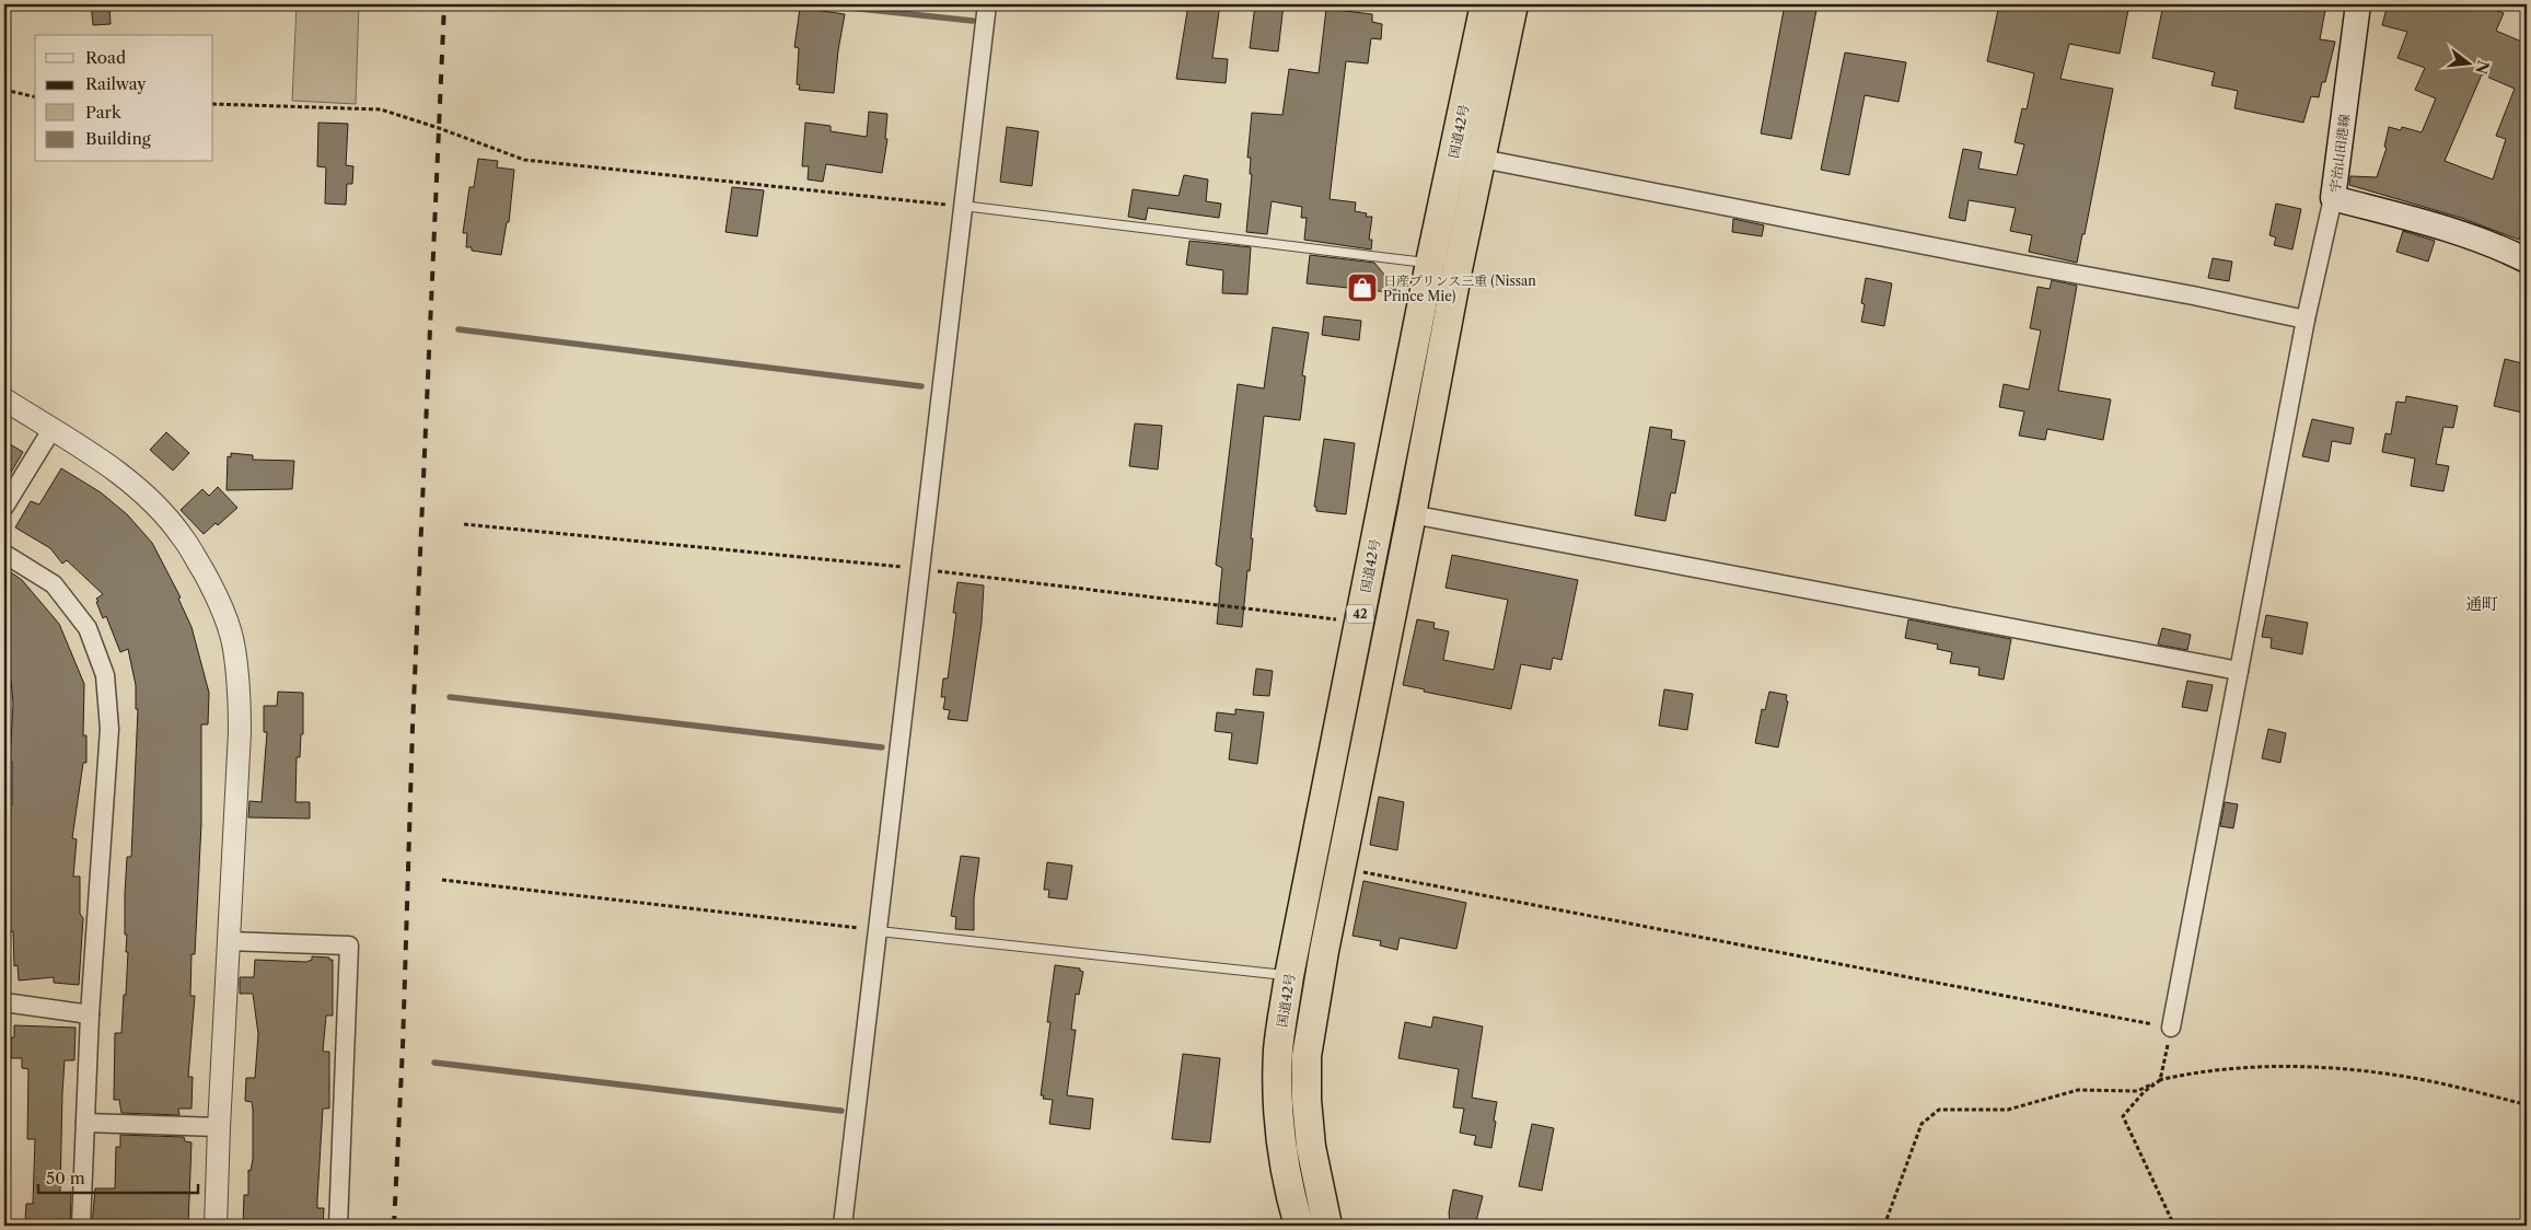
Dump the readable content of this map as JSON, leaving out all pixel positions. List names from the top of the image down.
{
  "streets": {
    "highway": ["国道42号", "42"],
    "main road": ["宇治山田港線"]
  },
  "districts": ["通町"],
  "places": {
    "shop": ["日産プリンス三重 (Nissan Prince Mie)"]
  },
  "legend": [
    "Road",
    "Railway",
    "Park",
    "Building"
  ],
  "scale_bar": "50 m",
  "north": "right"
}
